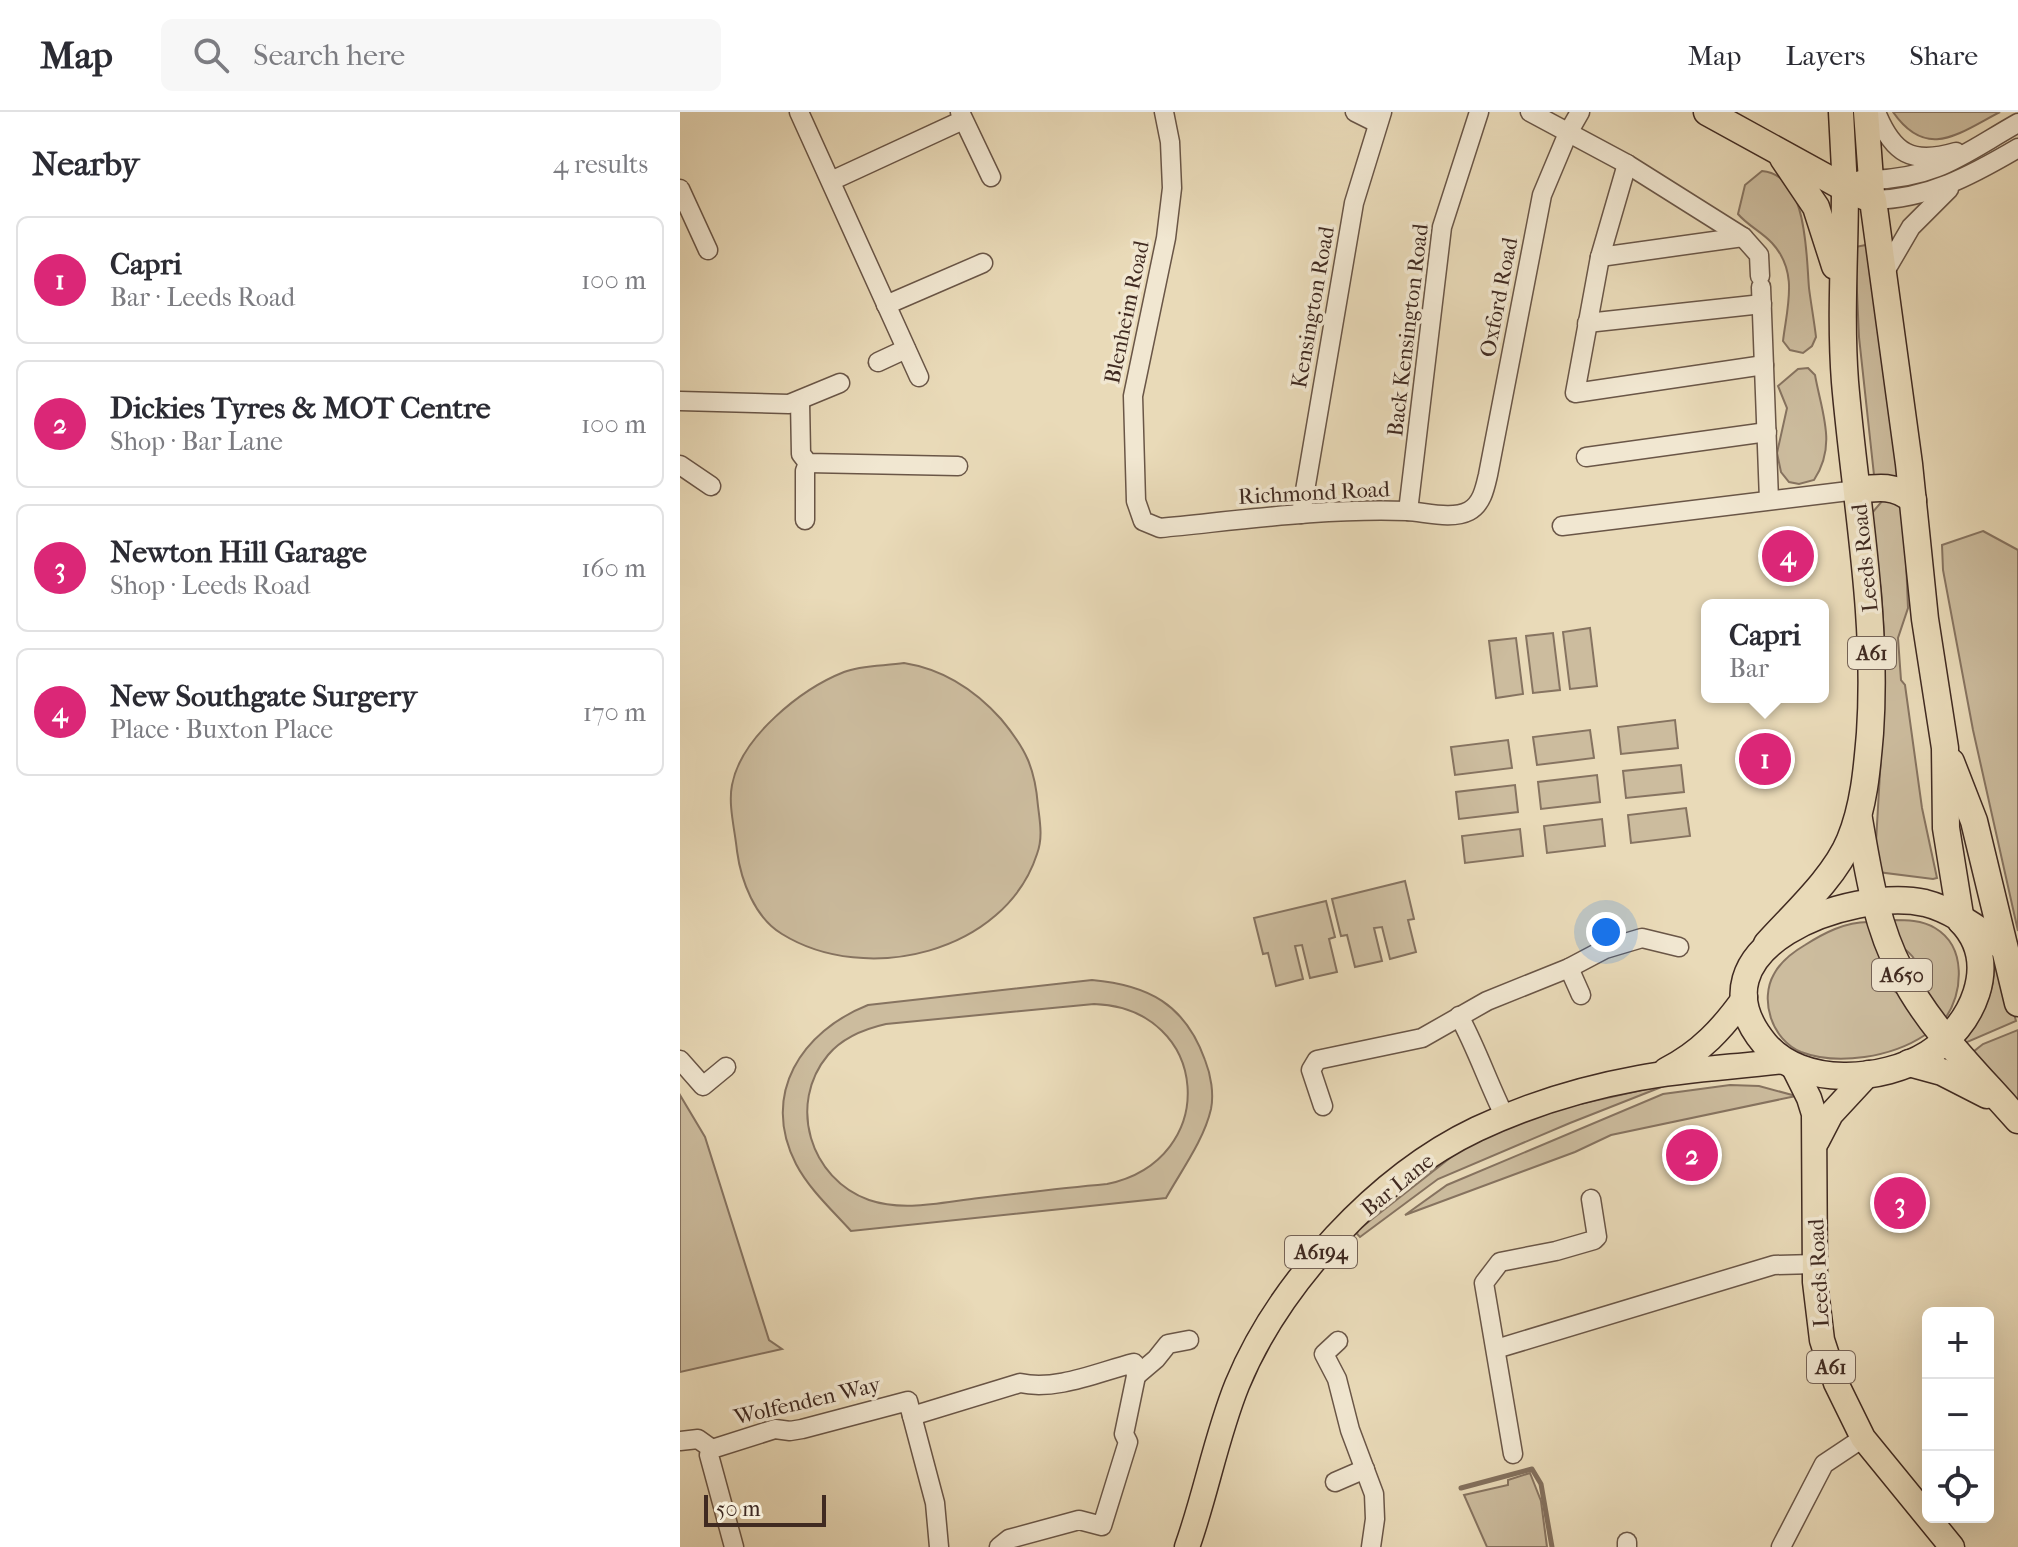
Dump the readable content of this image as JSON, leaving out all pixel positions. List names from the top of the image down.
{
  "streets": {
    "highway": ["Leeds Road", "A61", "A650"],
    "main road": ["Bar Lane", "A6194"],
    "street": [
      "Oxford Road",
      "Kensington Road",
      "Blenheim Road",
      "Back Kensington Road",
      "Richmond Road",
      "Wolfenden Way"
    ]
  },
  "crossings": [
    ["Oxford Road", "Richmond Road"],
    ["Kensington Road", "Richmond Road"],
    ["Blenheim Road", "Richmond Road"],
    ["Back Kensington Road", "Richmond Road"],
    ["Leeds Road", "A61"],
    ["Leeds Road", "A650"],
    ["Leeds Road", "Bar Lane"],
    ["A61", "A650"],
    ["A61", "Bar Lane"]
  ],
  "scale_bar": "50 m",
  "page": {
    "header": "Map",
    "search": "Search here",
    "nav": ["Map", "Layers", "Share"],
    "heading": ["Nearby", "4 results"],
    "list": [
      {
        "mark": "1",
        "name": "Capri",
        "note": "Bar · Leeds Road",
        "value": "100 m"
      },
      {
        "mark": "2",
        "name": "Dickies Tyres & MOT Centre",
        "note": "Shop · Bar Lane",
        "value": "100 m"
      },
      {
        "mark": "3",
        "name": "Newton Hill Garage",
        "note": "Shop · Leeds Road",
        "value": "160 m"
      },
      {
        "mark": "4",
        "name": "New Southgate Surgery",
        "note": "Place · Buxton Place",
        "value": "170 m"
      }
    ],
    "pins": [
      "4",
      "1",
      "2",
      "3"
    ],
    "popup": ["Capri", "Bar"],
    "map_buttons": ["+", "−"],
    "scale": "50 m"
  }
}
